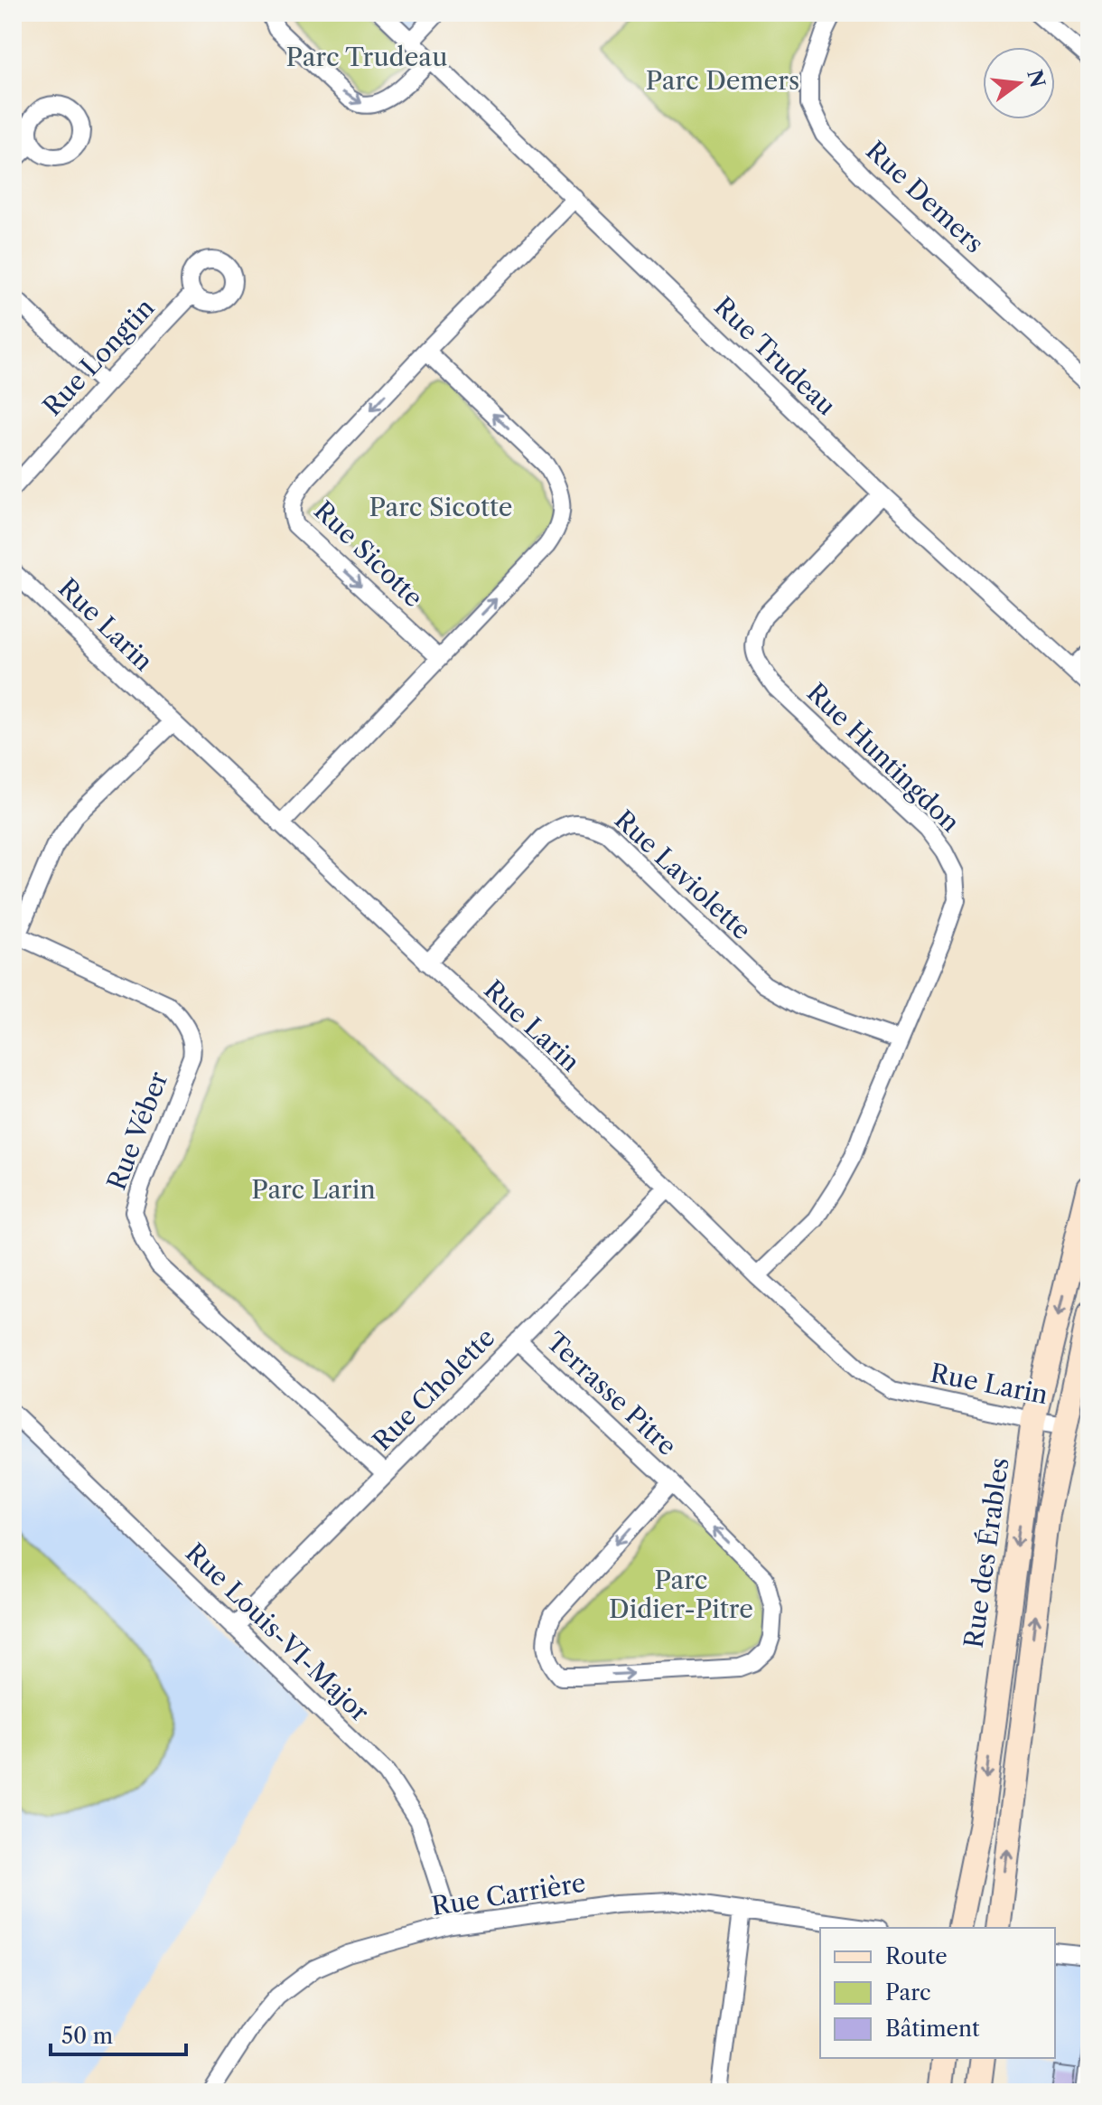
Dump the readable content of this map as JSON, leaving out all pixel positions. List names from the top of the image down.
{
  "streets": {
    "street": [
      "Rue Demers",
      "Rue Trudeau",
      "Rue Longtin",
      "Rue Sicotte",
      "Rue Larin",
      "Rue Huntingdon",
      "Rue Laviolette",
      "Rue Véber",
      "Rue Cholette",
      "Terrasse Pitre",
      "Rue des Érables",
      "Rue Louis-VI-Major",
      "Rue Carrière"
    ]
  },
  "crossings": [
    ["Rue Trudeau", "Rue Sicotte"],
    ["Rue Trudeau", "Rue Huntingdon"],
    ["Rue Larin", "Rue Huntingdon"],
    ["Rue Larin", "Rue Laviolette"],
    ["Rue Larin", "Rue Cholette"],
    ["Rue Larin", "Rue des Érables"],
    ["Rue Huntingdon", "Rue Laviolette"],
    ["Rue Véber", "Rue Cholette"],
    ["Rue Cholette", "Terrasse Pitre"],
    ["Rue Cholette", "Rue Louis-VI-Major"],
    ["Rue Louis-VI-Major", "Rue Carrière"]
  ],
  "parks": [
    "Parc Trudeau",
    "Parc Demers",
    "Parc Sicotte",
    "Parc Larin",
    "Parc Didier-Pitre"
  ],
  "legend": ["Route", "Parc", "Bâtiment"],
  "scale_bar": "50 m",
  "north": "right"
}
